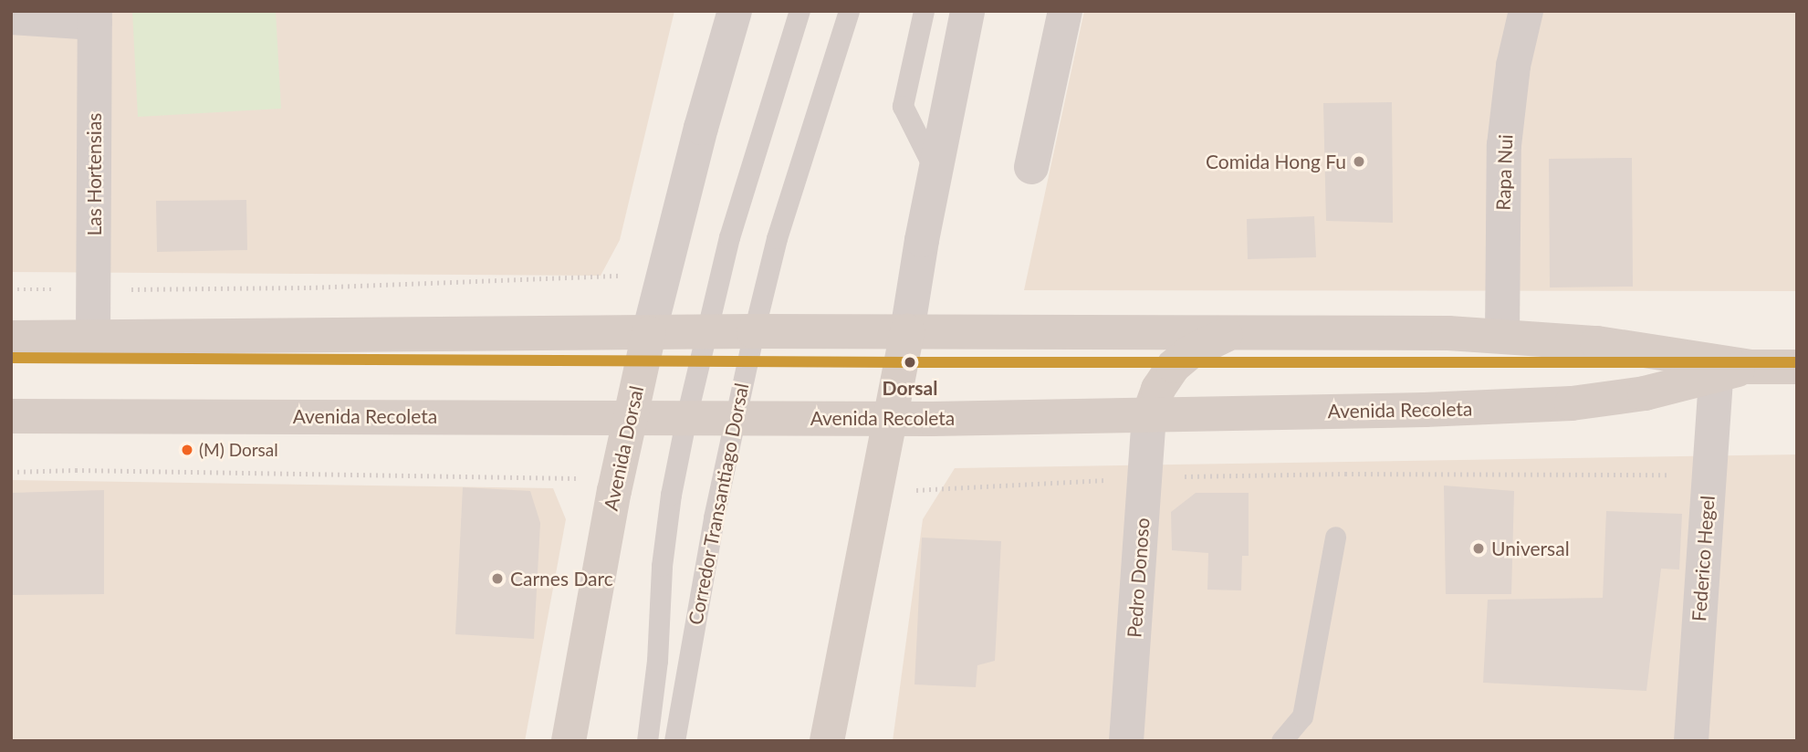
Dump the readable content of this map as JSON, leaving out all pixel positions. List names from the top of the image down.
{
  "streets": {
    "main road": ["Avenida Recoleta", "Avenida Dorsal"],
    "street": [
      "Rapa Nui",
      "Las Hortensias",
      "Federico Hegel",
      "Pedro Donoso"
    ],
    "lane": ["Corredor Transantiago Dorsal"]
  },
  "crossings": [
    ["Rapa Nui", "Avenida Recoleta"],
    ["Las Hortensias", "Avenida Recoleta"],
    ["Avenida Recoleta", "Avenida Dorsal"],
    ["Avenida Recoleta", "Corredor Transantiago Dorsal"],
    ["Avenida Recoleta", "Federico Hegel"],
    ["Avenida Recoleta", "Pedro Donoso"]
  ],
  "places": [
    "Comida Hong Fu",
    "Dorsal",
    "(M) Dorsal",
    "Universal",
    "Carnes Darc"
  ]
}
